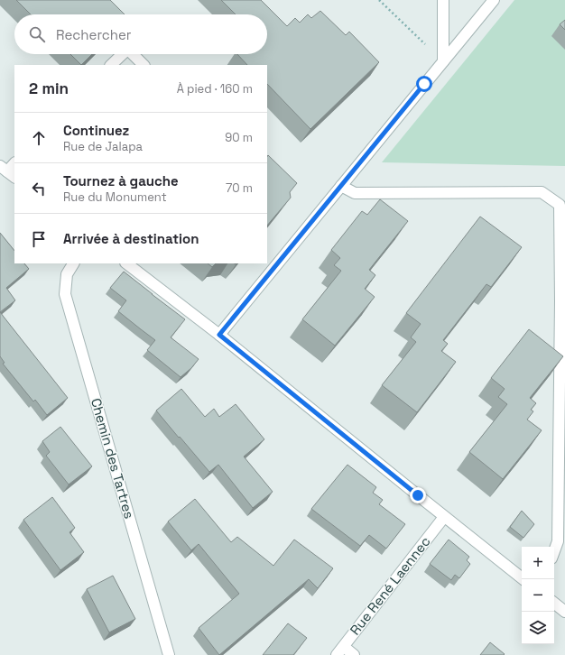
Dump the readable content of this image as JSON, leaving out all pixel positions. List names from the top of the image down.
{
  "streets": {
    "street": ["Chemin des Tartres", "Rue René Laennec"]
  },
  "page": {
    "search": "Rechercher",
    "heading": ["2 min", "À pied · 160 m"],
    "list": [
      ["Continuez", "Rue de Jalapa", "90 m"],
      ["Tournez à gauche", "Rue du Monument", "70 m"],
      "Arrivée à destination"
    ],
    "map_buttons": ["+", "−"]
  }
}
